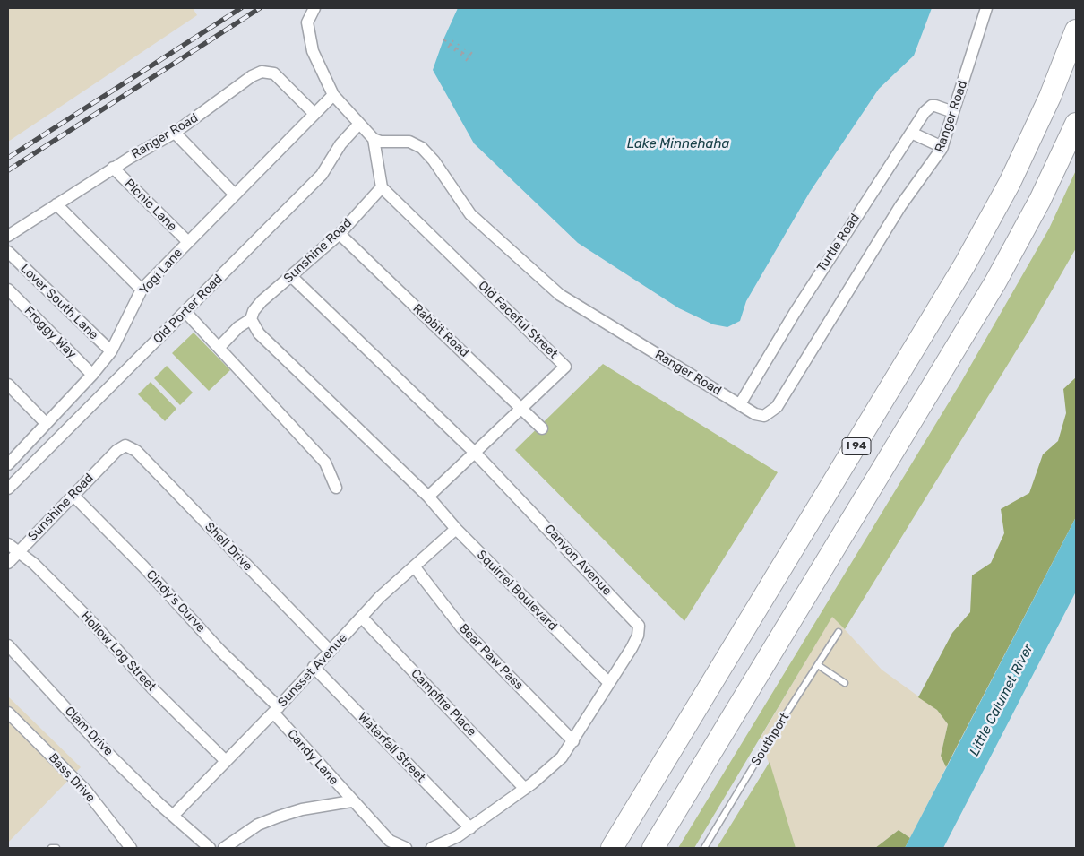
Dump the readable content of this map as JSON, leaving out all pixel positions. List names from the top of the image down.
{
  "streets": {
    "highway": ["I 94"],
    "street": [
      "Ranger Road",
      "Picnic Lane",
      "Turtle Road",
      "Sunshine Road",
      "Yogi Lane",
      "Lover South Lane",
      "Old Porter Road",
      "Old Faceful Street",
      "Rabbit Road",
      "Froggy Way",
      "Shell Drive",
      "Canyon Avenue",
      "Squirrel Boulevard",
      "Cindy's Curve",
      "Hollow Log Street",
      "Bear Paw Pass",
      "Sunsset Avenue",
      "Campfire Place",
      "Clam Drive",
      "Waterfall Street",
      "Candy Lane",
      "Bass Drive"
    ],
    "lane": ["Southport"]
  },
  "crossings": [
    ["Ranger Road", "Picnic Lane"],
    ["Ranger Road", "Turtle Road"],
    ["Ranger Road", "Yogi Lane"],
    ["Picnic Lane", "Yogi Lane"],
    ["Sunshine Road", "Old Faceful Street"],
    ["Sunshine Road", "Rabbit Road"],
    ["Sunshine Road", "Shell Drive"],
    ["Sunshine Road", "Canyon Avenue"],
    ["Sunshine Road", "Cindy's Curve"],
    ["Sunshine Road", "Hollow Log Street"],
    ["Yogi Lane", "Lover South Lane"],
    ["Yogi Lane", "Froggy Way"],
    ["Old Faceful Street", "Rabbit Road"],
    ["Old Faceful Street", "Canyon Avenue"],
    ["Old Faceful Street", "Squirrel Boulevard"],
    ["Shell Drive", "Sunsset Avenue"],
    ["Canyon Avenue", "Squirrel Boulevard"],
    ["Canyon Avenue", "Bear Paw Pass"],
    ["Canyon Avenue", "Campfire Place"],
    ["Canyon Avenue", "Waterfall Street"],
    ["Squirrel Boulevard", "Sunsset Avenue"],
    ["Cindy's Curve", "Sunsset Avenue"],
    ["Cindy's Curve", "Candy Lane"],
    ["Hollow Log Street", "Sunsset Avenue"],
    ["Bear Paw Pass", "Sunsset Avenue"],
    ["Sunsset Avenue", "Campfire Place"],
    ["Sunsset Avenue", "Clam Drive"],
    ["Sunsset Avenue", "Waterfall Street"],
    ["Sunsset Avenue", "Candy Lane"]
  ],
  "water": ["Lake Minnehaha", "Little Calumet River"]
}
